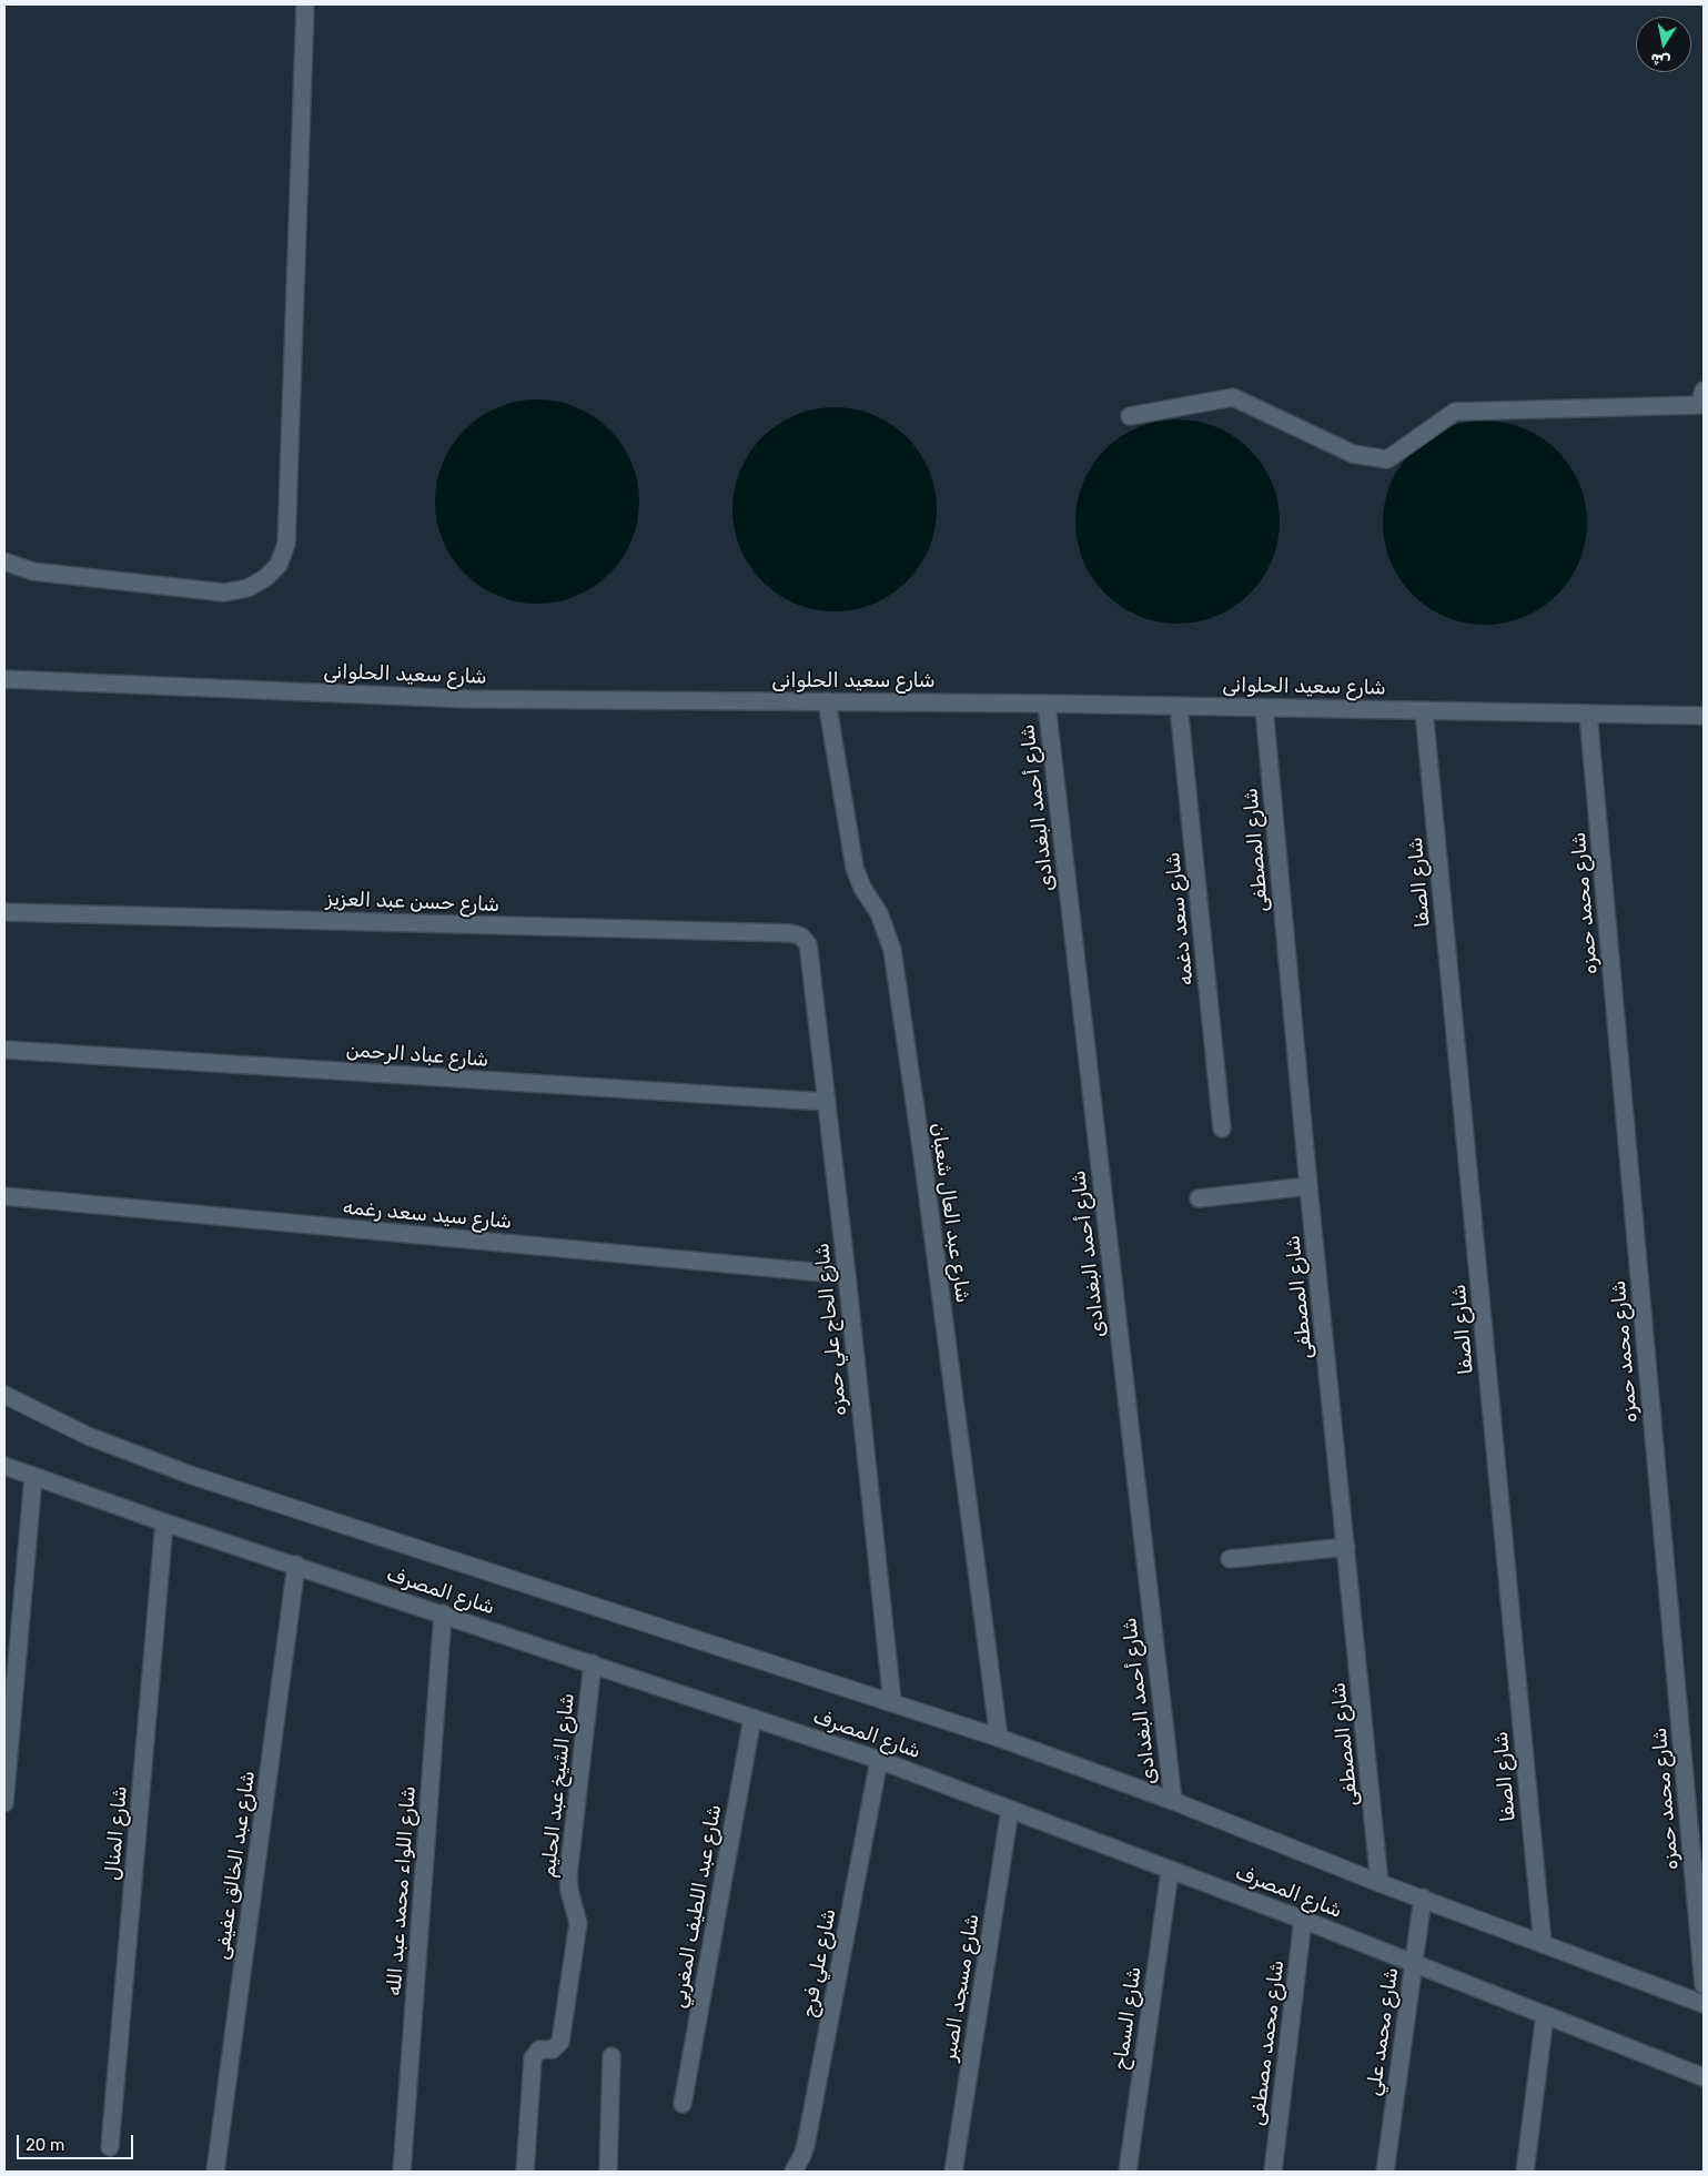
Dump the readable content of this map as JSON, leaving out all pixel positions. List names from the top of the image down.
{
  "streets": {
    "street": [
      "شارع سعيد الحلوانى",
      "شارع أحمد البغدادى",
      "شارع المصطفى",
      "شارع الصفا",
      "شارع حسن عبد العزيز",
      "شارع محمد حمزه",
      "شارع سعد دغمه",
      "شارع عباد الرحمن",
      "شارع عبد العال شعبان",
      "شارع سيد سعد رغمه",
      "شارع الحاج علي حمزه",
      "شارع المصرف",
      "شارع الشيخ عبد الحليم",
      "شارع المنال",
      "شارع عبد الخالق عفيفى",
      "شارع اللواء محمد عبد الله",
      "شارع عبد اللطيف المغربي",
      "شارع علي فرج",
      "شارع مسجد الصبر",
      "شارع السماح",
      "شارع محمد علي",
      "شارع محمد مصطفى"
    ]
  },
  "crossings": [
    ["شارع سعيد الحلوانى", "شارع أحمد البغدادى"],
    ["شارع سعيد الحلوانى", "شارع المصطفى"],
    ["شارع سعيد الحلوانى", "شارع الصفا"],
    ["شارع سعيد الحلوانى", "شارع محمد حمزه"],
    ["شارع سعيد الحلوانى", "شارع سعد دغمه"],
    ["شارع سعيد الحلوانى", "شارع عبد العال شعبان"],
    ["شارع أحمد البغدادى", "شارع المصرف"],
    ["شارع المصطفى", "شارع المصرف"],
    ["شارع الصفا", "شارع المصرف"],
    ["شارع حسن عبد العزيز", "شارع الحاج علي حمزه"],
    ["شارع عباد الرحمن", "شارع الحاج علي حمزه"],
    ["شارع عبد العال شعبان", "شارع المصرف"],
    ["شارع سيد سعد رغمه", "شارع الحاج علي حمزه"],
    ["شارع الحاج علي حمزه", "شارع المصرف"],
    ["شارع المصرف", "شارع الشيخ عبد الحليم"],
    ["شارع المصرف", "شارع المنال"],
    ["شارع المصرف", "شارع عبد الخالق عفيفى"],
    ["شارع المصرف", "شارع اللواء محمد عبد الله"],
    ["شارع المصرف", "شارع عبد اللطيف المغربي"],
    ["شارع المصرف", "شارع علي فرج"],
    ["شارع المصرف", "شارع مسجد الصبر"],
    ["شارع المصرف", "شارع السماح"],
    ["شارع المصرف", "شارع محمد علي"],
    ["شارع المصرف", "شارع محمد مصطفى"]
  ],
  "scale_bar": "20 m",
  "north": "bottom"
}
